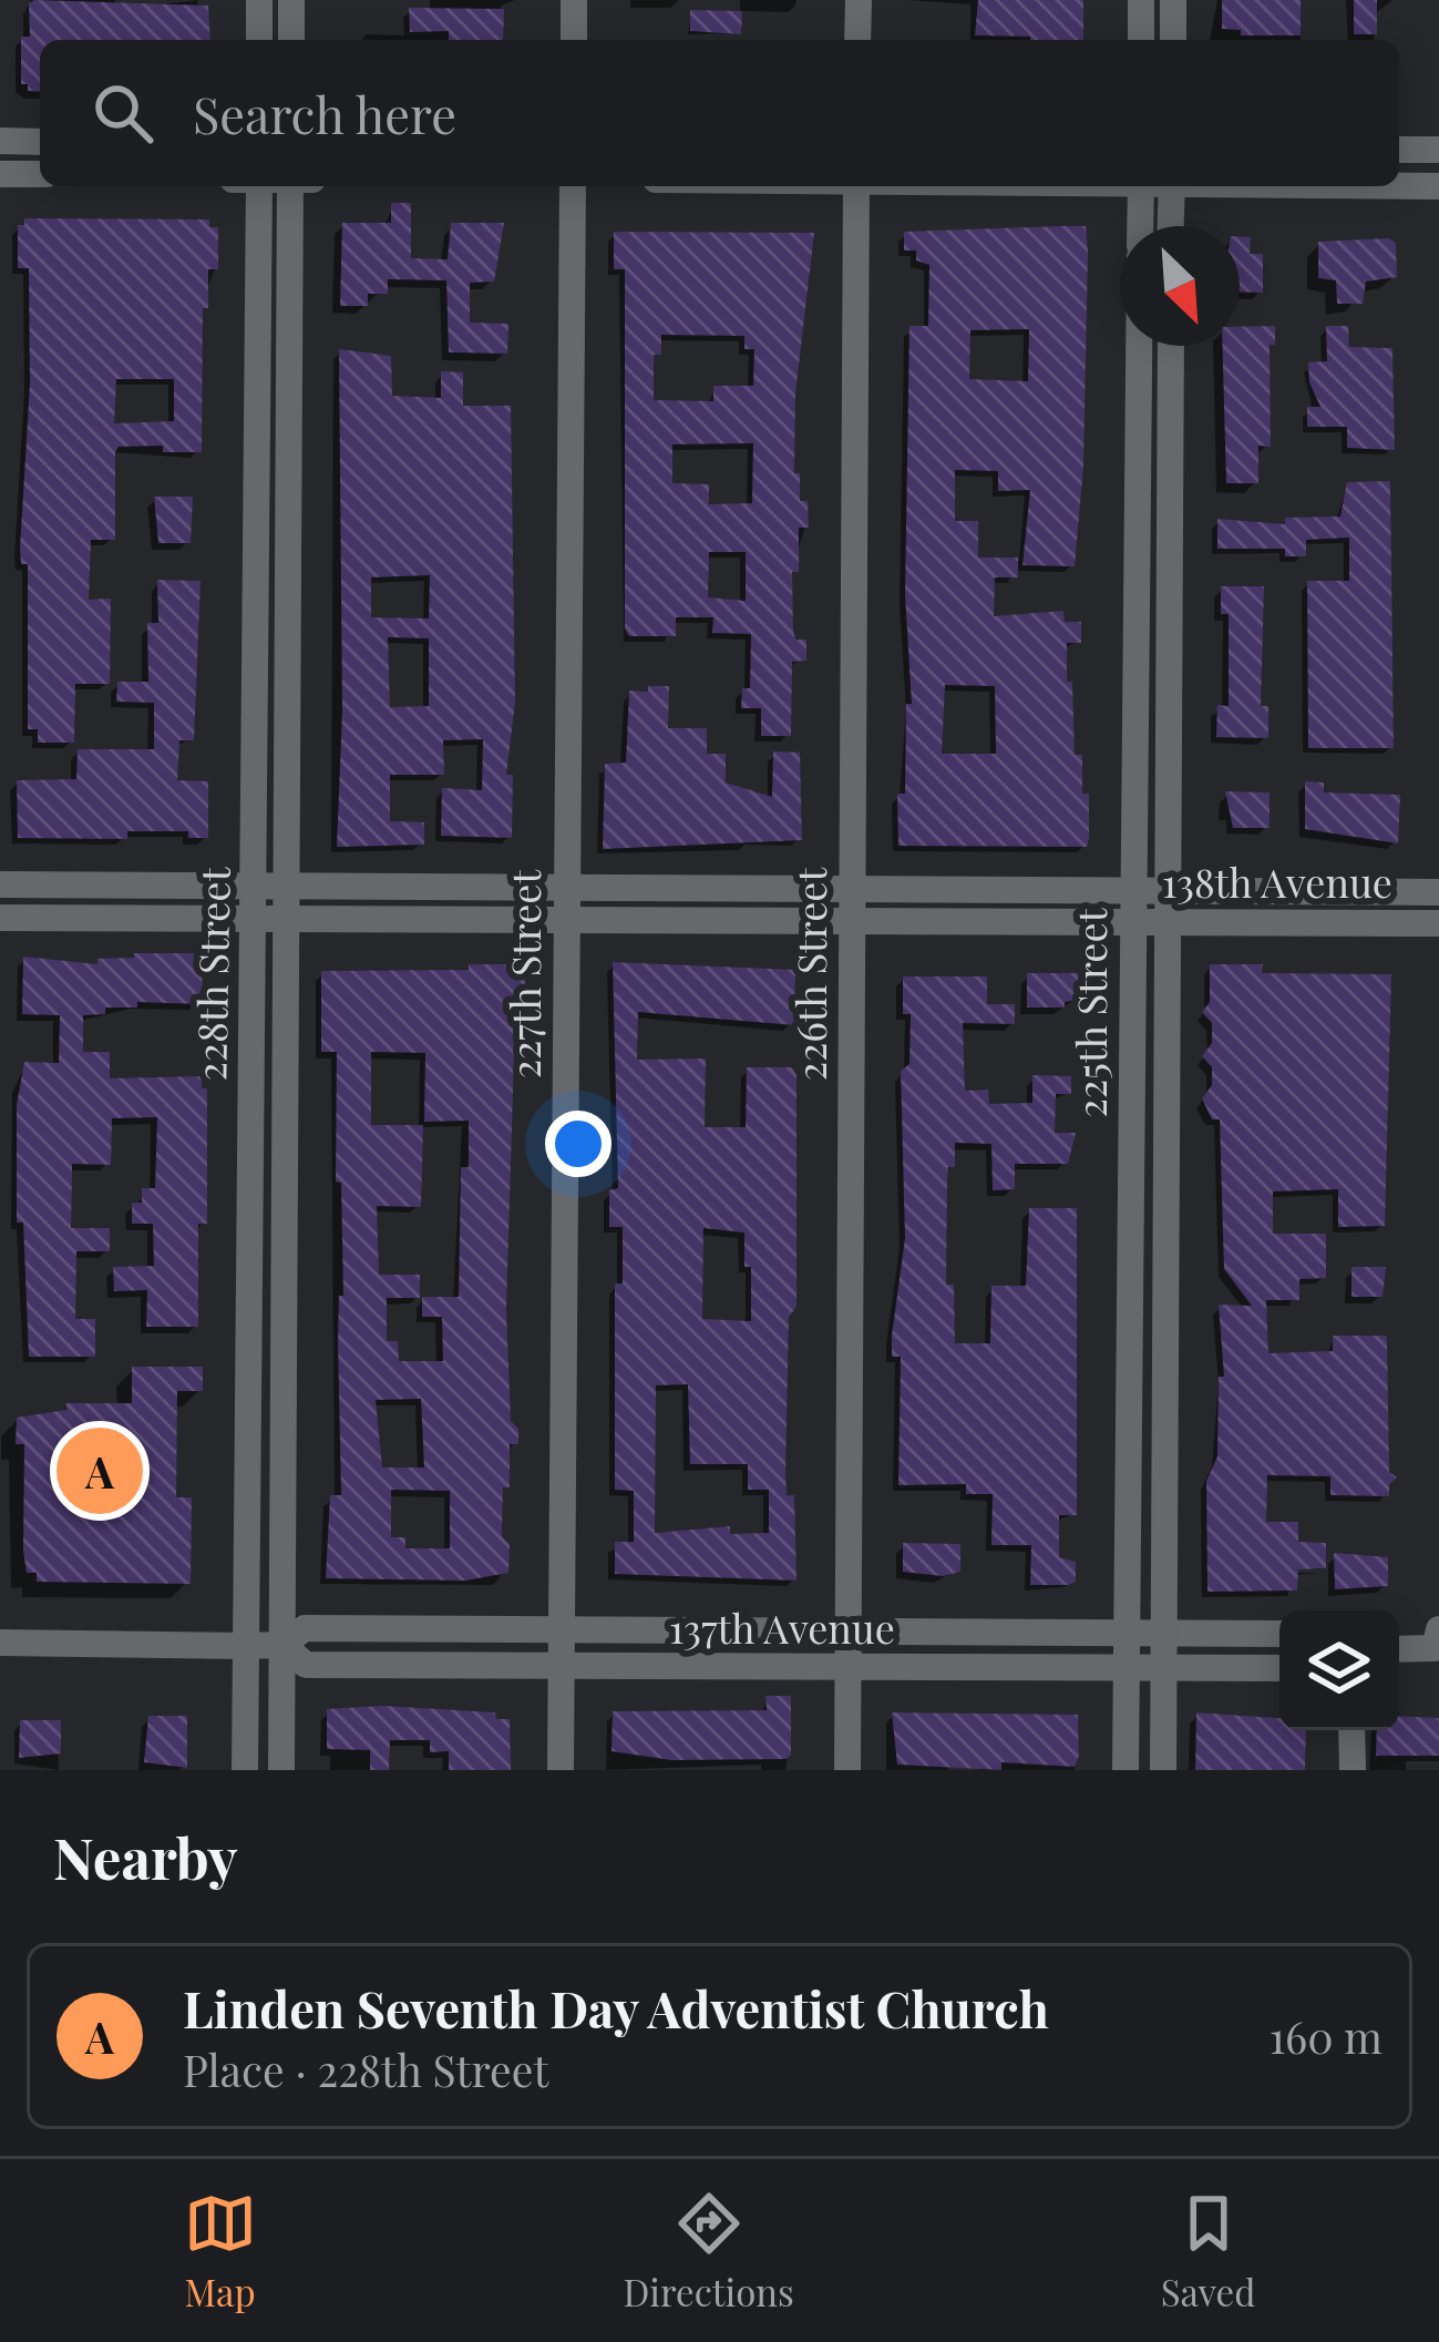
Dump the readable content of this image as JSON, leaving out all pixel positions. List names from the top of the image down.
{
  "streets": {
    "street": [
      "138th Avenue",
      "228th Street",
      "227th Street",
      "226th Street",
      "225th Street",
      "137th Avenue"
    ]
  },
  "crossings": [
    ["138th Avenue", "228th Street"],
    ["138th Avenue", "227th Street"],
    ["138th Avenue", "226th Street"],
    ["138th Avenue", "225th Street"],
    ["228th Street", "137th Avenue"],
    ["227th Street", "137th Avenue"],
    ["226th Street", "137th Avenue"],
    ["225th Street", "137th Avenue"]
  ],
  "north": "bottom right",
  "page": {
    "search": "Search here",
    "pins": "A",
    "heading": "Nearby",
    "list": [
      {
        "mark": "A",
        "name": "Linden Seventh Day Adventist Church",
        "note": "Place · 228th Street",
        "value": "160 m"
      }
    ],
    "nav": ["Map", "Directions", "Saved"]
  }
}
